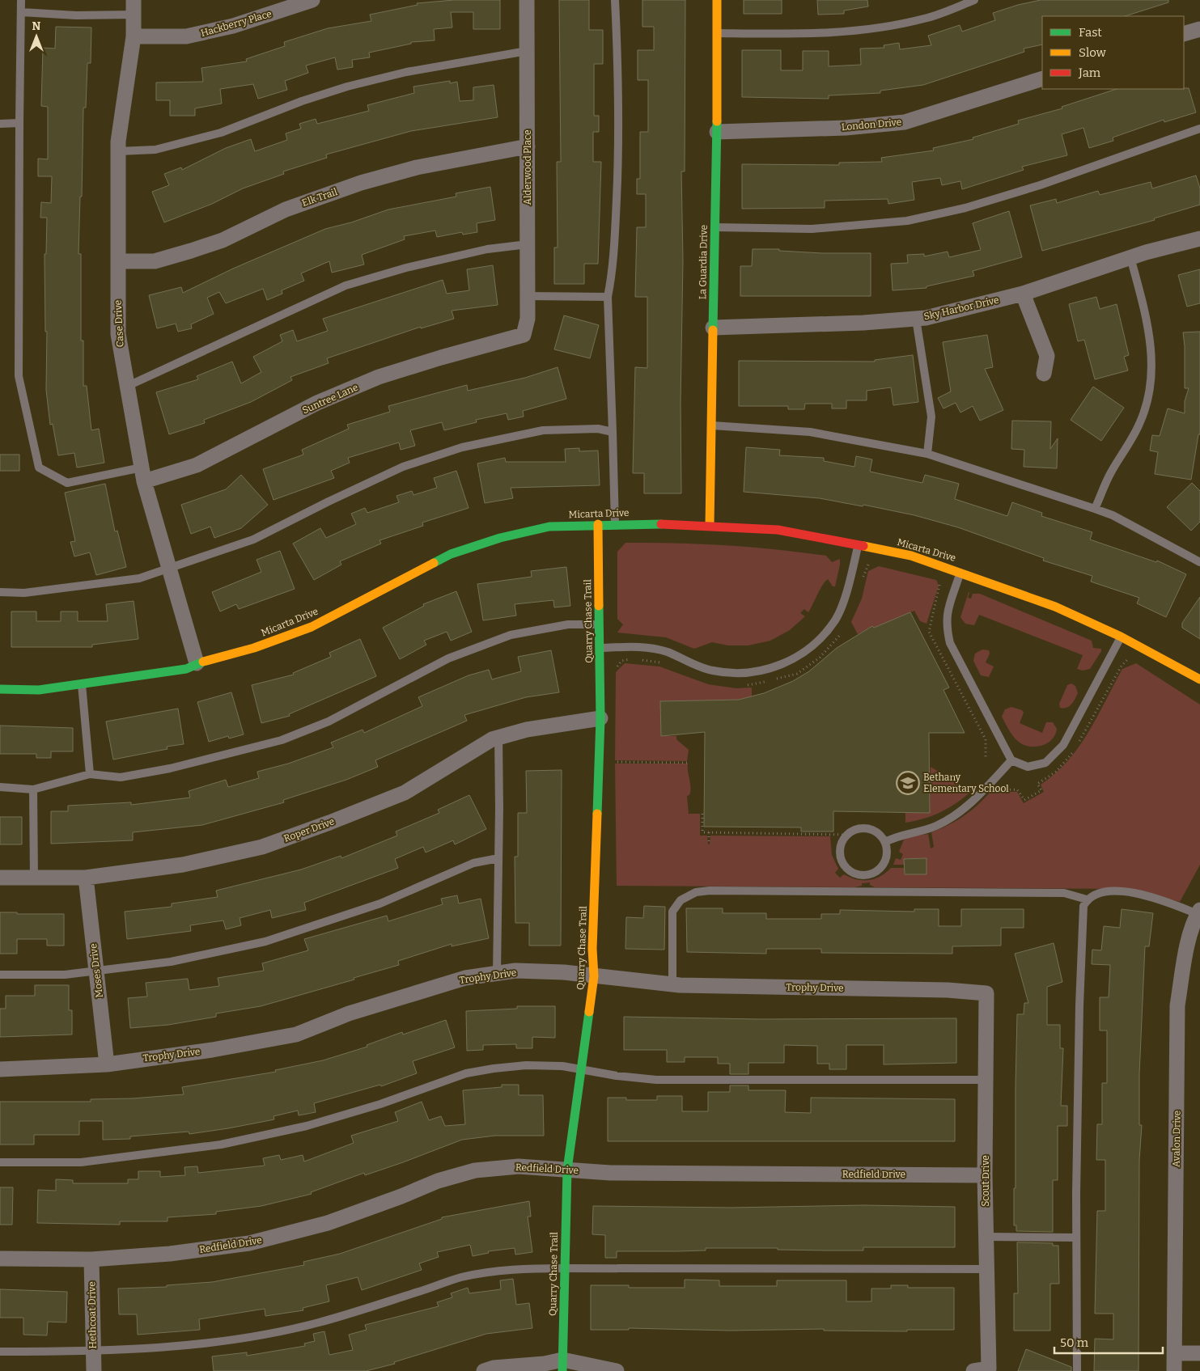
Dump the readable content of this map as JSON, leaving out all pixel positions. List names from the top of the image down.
{
  "streets": {
    "street": [
      "Hackberry Place",
      "London Drive",
      "Alderwood Place",
      "Elk Trail",
      "La Guardia Drive",
      "Sky Harbor Drive",
      "Case Drive",
      "Suntree Lane",
      "Micarta Drive",
      "Quarry Chase Trail",
      "Roper Drive",
      "Moses Drive",
      "Trophy Drive",
      "Avalon Drive",
      "Redfield Drive",
      "Scout Drive",
      "Hethcoat Drive"
    ]
  },
  "crossings": [
    ["Hackberry Place", "Case Drive"],
    ["London Drive", "La Guardia Drive"],
    ["Alderwood Place", "Elk Trail"],
    ["Alderwood Place", "Suntree Lane"],
    ["Elk Trail", "Case Drive"],
    ["La Guardia Drive", "Sky Harbor Drive"],
    ["La Guardia Drive", "Micarta Drive"],
    ["Case Drive", "Suntree Lane"],
    ["Case Drive", "Micarta Drive"],
    ["Micarta Drive", "Quarry Chase Trail"],
    ["Quarry Chase Trail", "Roper Drive"],
    ["Quarry Chase Trail", "Trophy Drive"],
    ["Quarry Chase Trail", "Redfield Drive"],
    ["Roper Drive", "Moses Drive"],
    ["Moses Drive", "Trophy Drive"],
    ["Trophy Drive", "Scout Drive"],
    ["Redfield Drive", "Scout Drive"],
    ["Redfield Drive", "Hethcoat Drive"]
  ],
  "places": {
    "school or university": ["Bethany Elementary School"]
  },
  "legend": ["Fast", "Slow", "Jam"],
  "scale_bar": "50 m",
  "north": "top"
}
